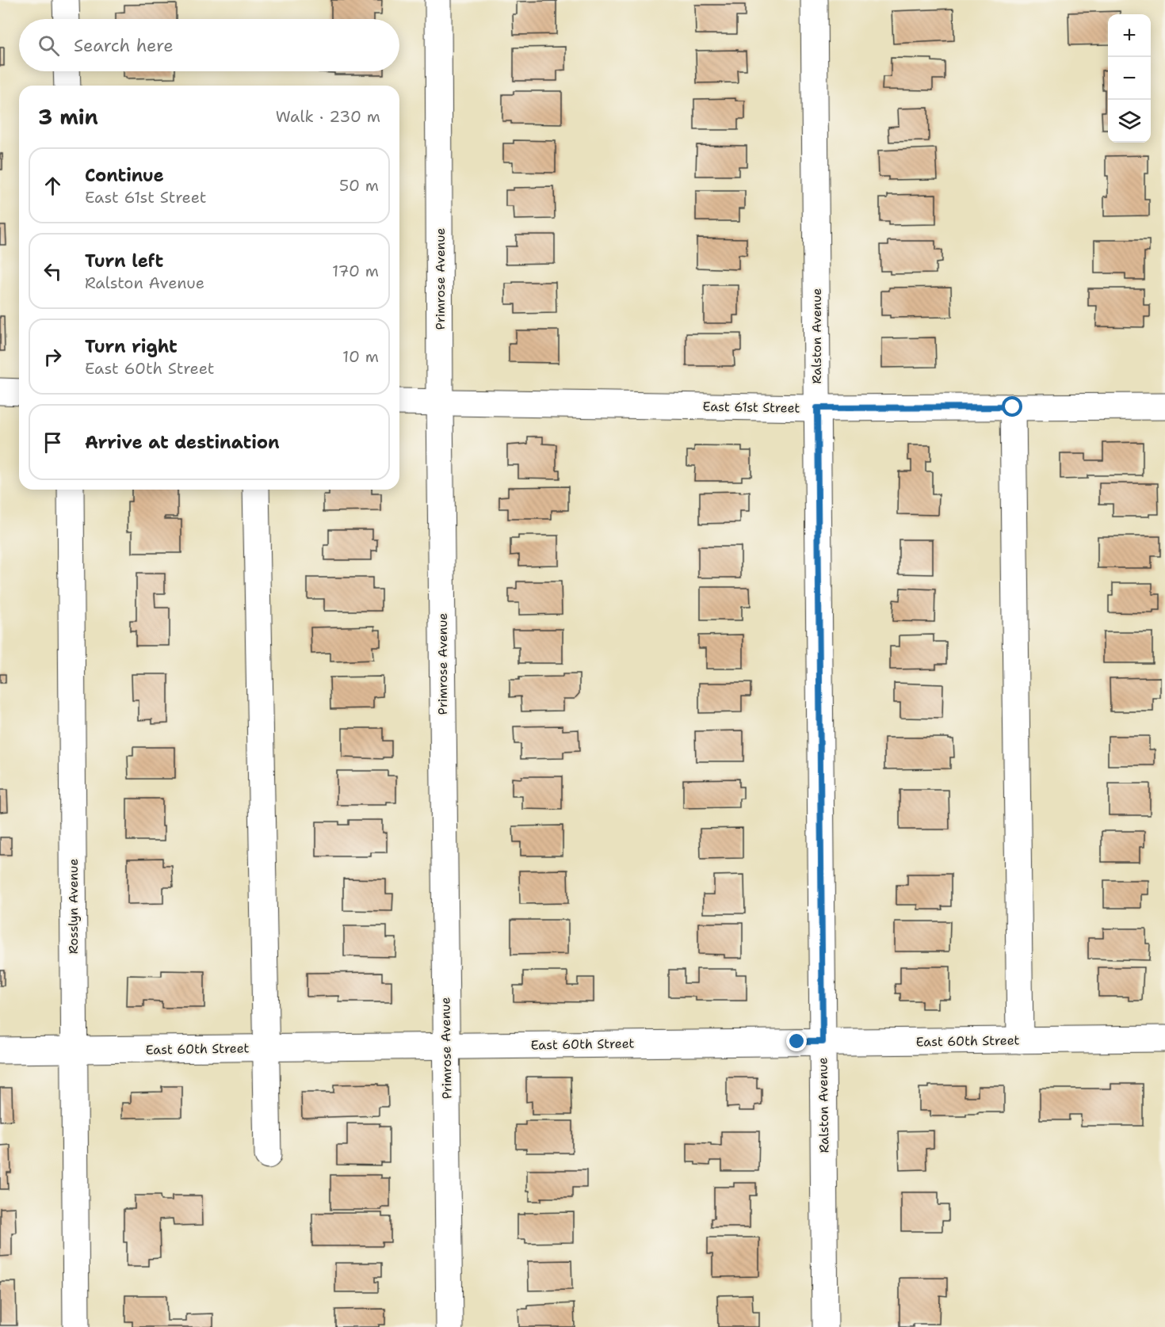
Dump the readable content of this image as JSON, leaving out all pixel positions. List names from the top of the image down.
{
  "streets": {
    "street": [
      "Primrose Avenue",
      "Ralston Avenue",
      "East 61st Street",
      "Rosslyn Avenue",
      "East 60th Street"
    ]
  },
  "crossings": [
    ["Primrose Avenue", "East 61st Street"],
    ["Primrose Avenue", "East 60th Street"],
    ["Ralston Avenue", "East 61st Street"],
    ["Ralston Avenue", "East 60th Street"],
    ["Rosslyn Avenue", "East 60th Street"]
  ],
  "page": {
    "map_buttons": ["+", "−"],
    "search": "Search here",
    "heading": ["3 min", "Walk · 230 m"],
    "list": [
      ["Continue", "East 61st Street", "50 m"],
      ["Turn left", "Ralston Avenue", "170 m"],
      ["Turn right", "East 60th Street", "10 m"],
      "Arrive at destination"
    ]
  }
}
